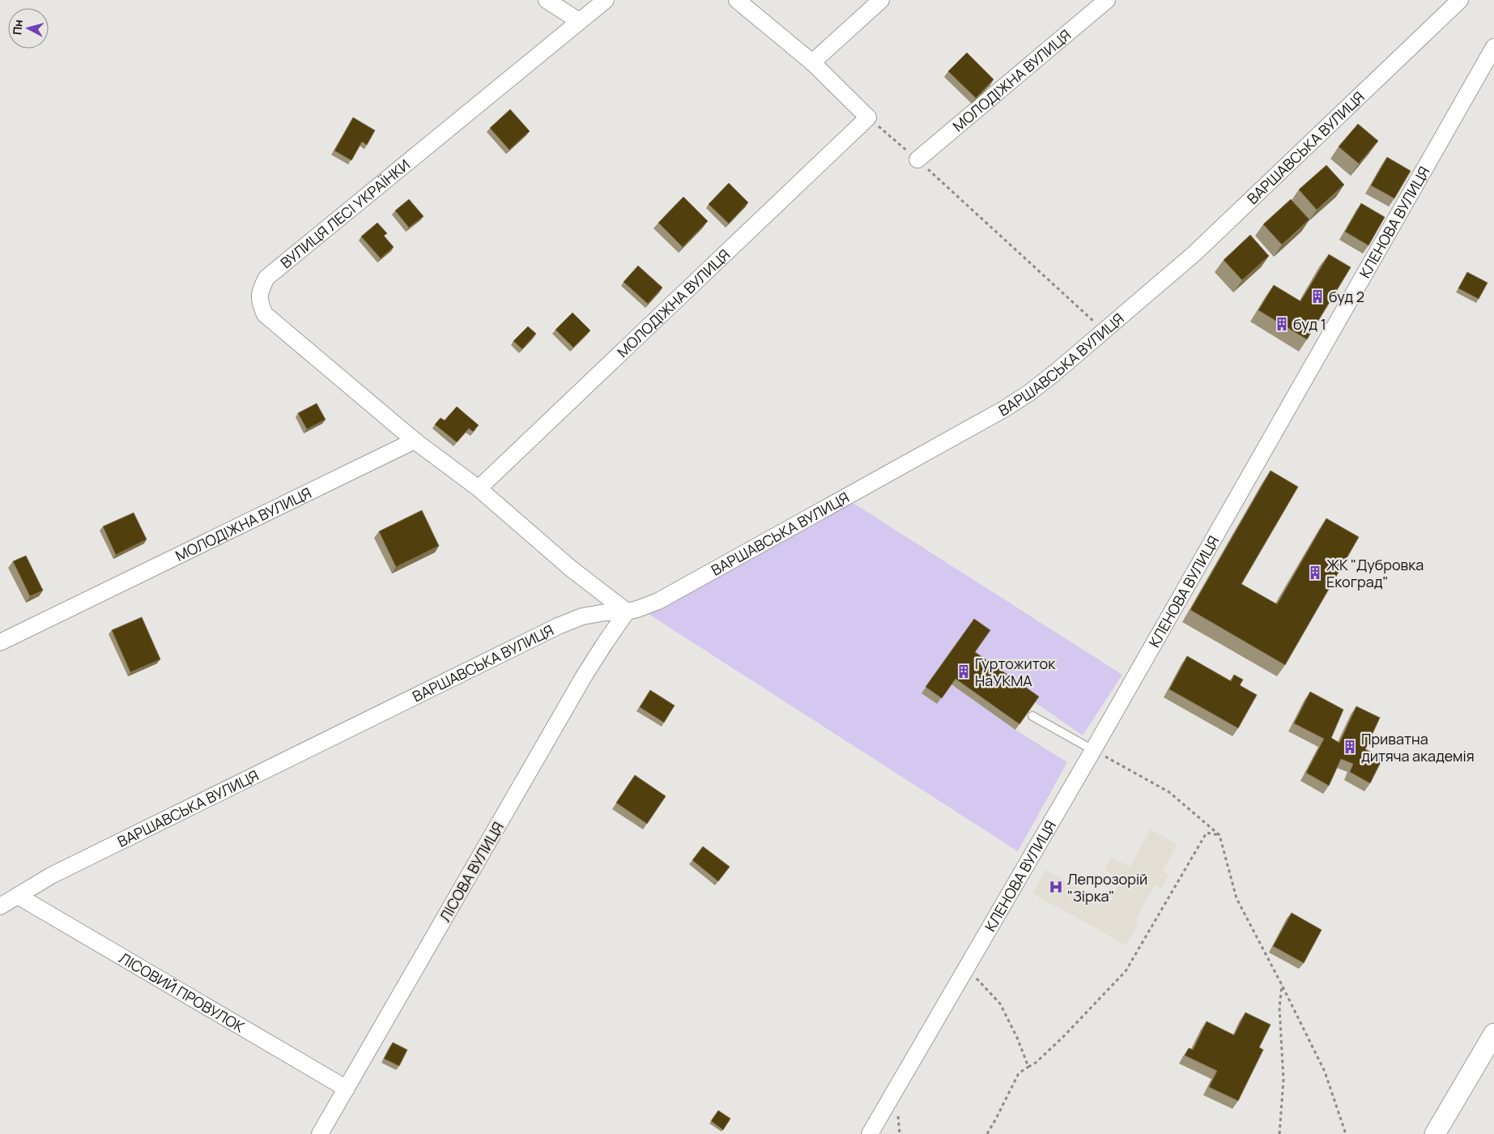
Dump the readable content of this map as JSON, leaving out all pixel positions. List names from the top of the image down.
{
  "streets": {
    "street": [
      "МОЛОДІЖНА ВУЛИЦЯ",
      "ВАРШАВСЬКА ВУЛИЦЯ",
      "ВУЛИЦЯ ЛЕСІ УКРАЇНКИ",
      "КЛЕНОВА ВУЛИЦЯ",
      "ЛІСОВА ВУЛИЦЯ",
      "ЛІСОВИЙ ПРОВУЛОК"
    ]
  },
  "crossings": [
    ["МОЛОДІЖНА ВУЛИЦЯ", "ВУЛИЦЯ ЛЕСІ УКРАЇНКИ"],
    ["ВАРШАВСЬКА ВУЛИЦЯ", "ЛІСОВА ВУЛИЦЯ"],
    ["ВАРШАВСЬКА ВУЛИЦЯ", "ЛІСОВИЙ ПРОВУЛОК"],
    ["ЛІСОВА ВУЛИЦЯ", "ЛІСОВИЙ ПРОВУЛОК"]
  ],
  "places": {
    "building": [
      "буд 2",
      "буд 1",
      "ЖК \"Дубровка Екоград\"",
      "Гуртожиток НаУКМА",
      "Приватна дитяча академiя"
    ],
    "hospital": ["Лепрозорій \"Зірка\""]
  },
  "north": "left"
}
